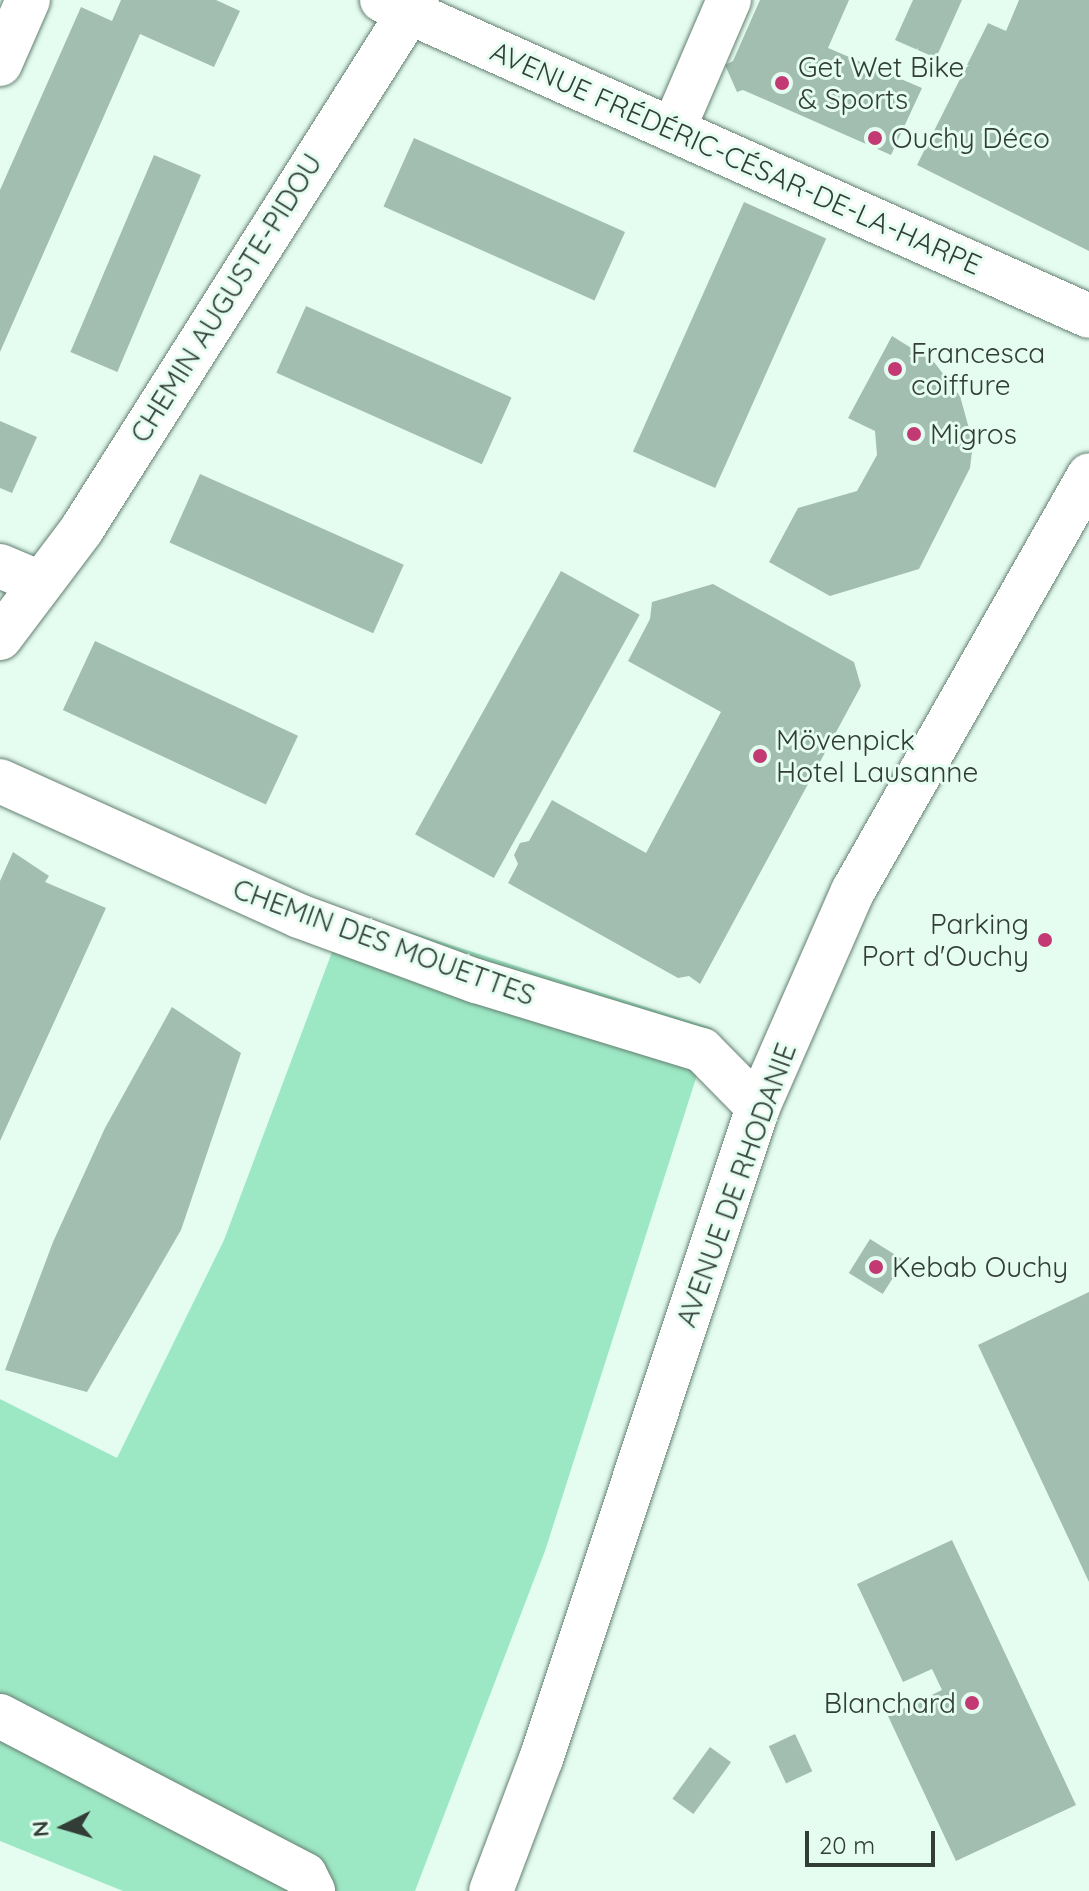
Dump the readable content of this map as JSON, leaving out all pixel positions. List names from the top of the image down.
{
  "streets": {
    "street": [
      "AVENUE FRÉDÉRIC-CÉSAR-DE-LA-HARPE",
      "CHEMIN AUGUSTE-PIDOU",
      "CHEMIN DES MOUETTES",
      "AVENUE DE RHODANIE"
    ]
  },
  "crossings": [
    ["AVENUE FRÉDÉRIC-CÉSAR-DE-LA-HARPE", "CHEMIN AUGUSTE-PIDOU"],
    ["CHEMIN DES MOUETTES", "AVENUE DE RHODANIE"]
  ],
  "places": [
    "Get Wet Bike & Sports",
    "Ouchy Déco",
    "Francesca coiffure",
    "Migros",
    "Mövenpick Hotel Lausanne",
    "Parking Port d'Ouchy",
    "Kebab Ouchy",
    "Blanchard"
  ],
  "scale_bar": "20 m",
  "north": "left"
}
